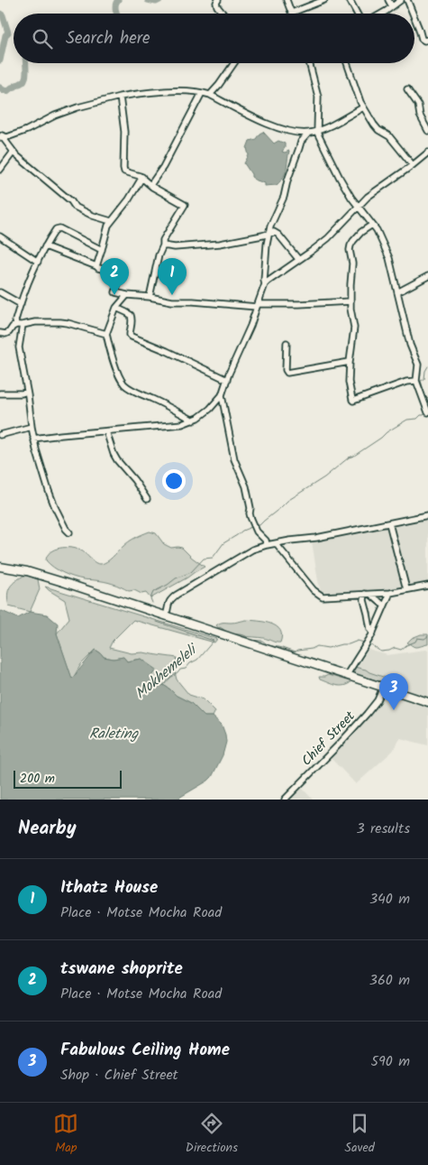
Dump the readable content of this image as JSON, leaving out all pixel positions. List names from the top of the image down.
{
  "streets": {
    "street": ["Chief Street"]
  },
  "water": ["Mokhemeleli", "Raleting"],
  "scale_bar": "200 m",
  "page": {
    "search": "Search here",
    "pins": ["1", "2", "3"],
    "scale": "200 m",
    "heading": ["Nearby", "3 results"],
    "list": [
      {
        "mark": "1",
        "name": "Ithatz House",
        "note": "Place · Motse Mocha Road",
        "value": "340 m"
      },
      {
        "mark": "2",
        "name": "tswane shoprite",
        "note": "Place · Motse Mocha Road",
        "value": "360 m"
      },
      {
        "mark": "3",
        "name": "Fabulous Ceiling Home",
        "note": "Shop · Chief Street",
        "value": "590 m"
      }
    ],
    "nav": ["Map", "Directions", "Saved"]
  }
}
